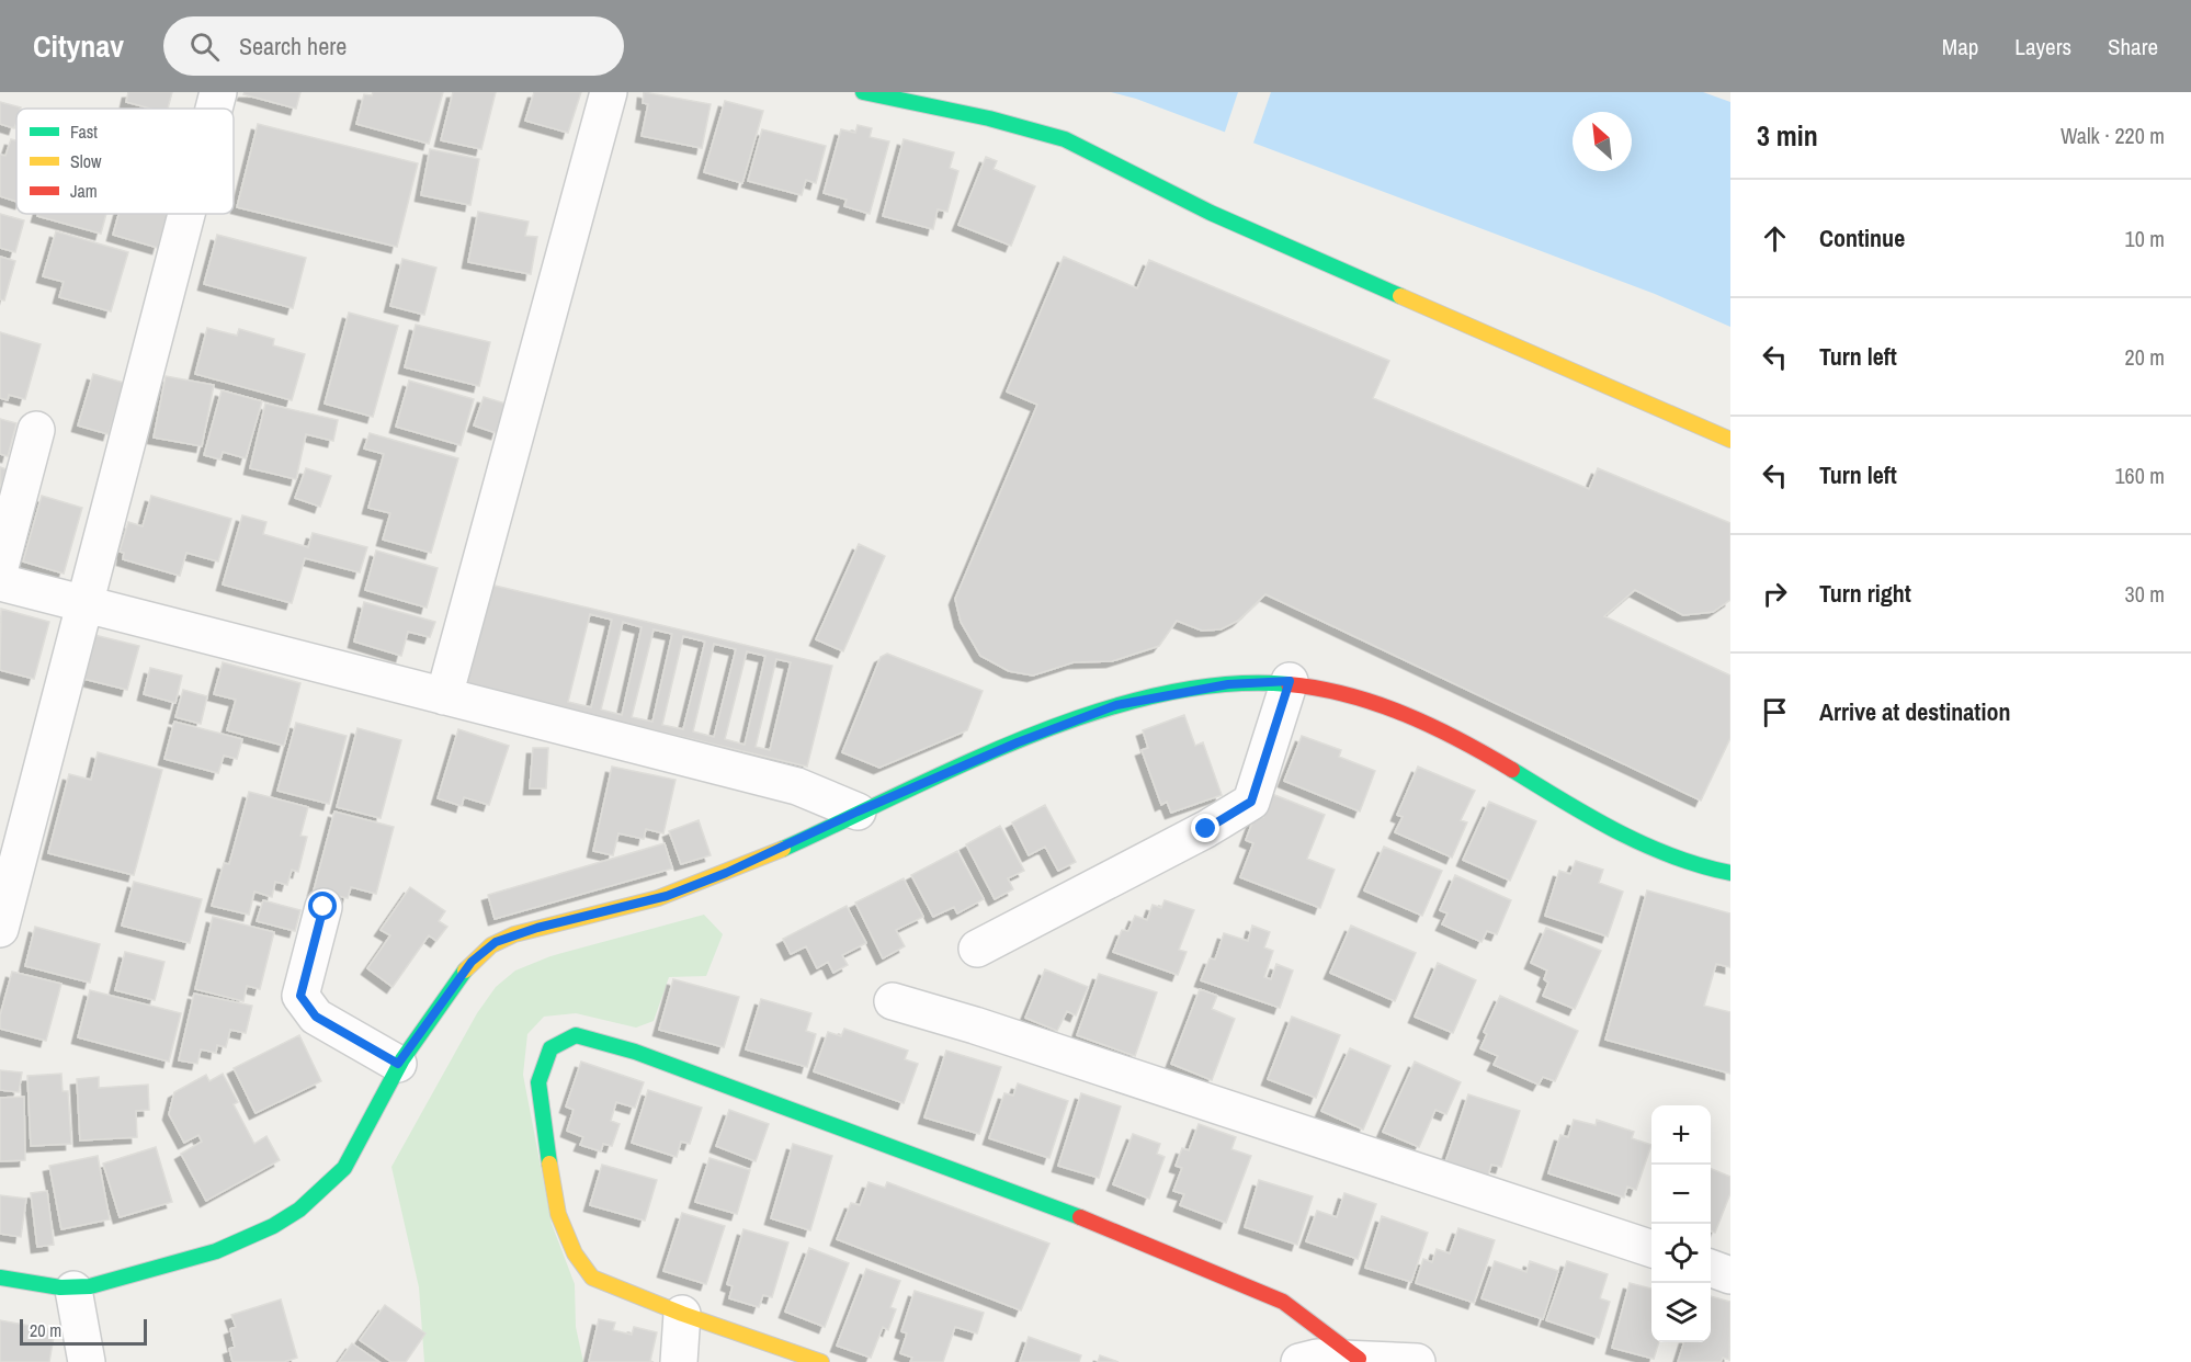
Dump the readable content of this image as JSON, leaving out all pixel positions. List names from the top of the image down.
{
  "legend": ["Fast", "Slow", "Jam"],
  "scale_bar": "20 m",
  "north": "top left",
  "page": {
    "header": "Citynav",
    "search": "Search here",
    "nav": ["Map", "Layers", "Share"],
    "heading": ["3 min", "Walk · 220 m"],
    "list": [
      ["Continue", "10 m"],
      ["Turn left", "20 m"],
      ["Turn left", "160 m"],
      ["Turn right", "30 m"],
      "Arrive at destination"
    ],
    "map_buttons": ["+", "−"],
    "scale": "20 m"
  }
}
